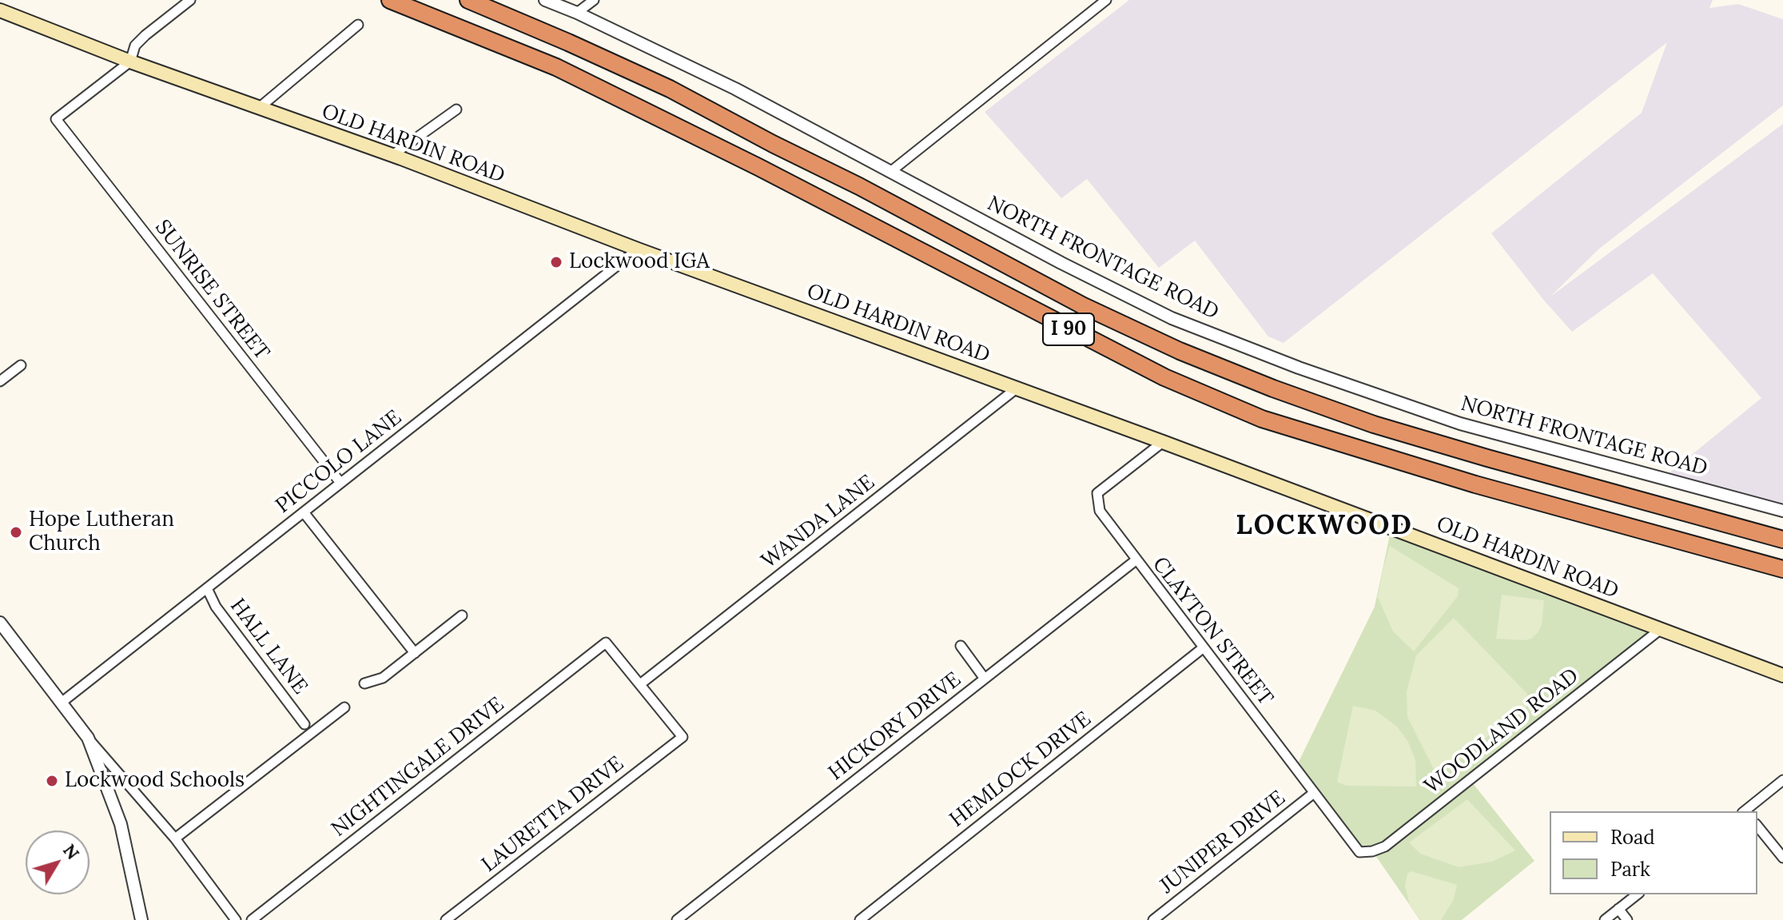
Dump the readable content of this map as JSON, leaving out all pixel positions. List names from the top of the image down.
{
  "streets": {
    "highway": ["I 90"],
    "main road": ["OLD HARDIN ROAD"],
    "street": [
      "NORTH FRONTAGE ROAD",
      "SUNRISE STREET",
      "PICCOLO LANE",
      "WANDA LANE",
      "CLAYTON STREET",
      "HALL LANE",
      "HICKORY DRIVE",
      "WOODLAND ROAD",
      "NIGHTINGALE DRIVE",
      "HEMLOCK DRIVE",
      "LAURETTA DRIVE",
      "JUNIPER DRIVE"
    ]
  },
  "crossings": [
    ["OLD HARDIN ROAD", "SUNRISE STREET"],
    ["OLD HARDIN ROAD", "PICCOLO LANE"],
    ["OLD HARDIN ROAD", "WANDA LANE"],
    ["OLD HARDIN ROAD", "CLAYTON STREET"],
    ["OLD HARDIN ROAD", "WOODLAND ROAD"],
    ["SUNRISE STREET", "PICCOLO LANE"],
    ["PICCOLO LANE", "HALL LANE"],
    ["WANDA LANE", "NIGHTINGALE DRIVE"],
    ["WANDA LANE", "LAURETTA DRIVE"],
    ["CLAYTON STREET", "HICKORY DRIVE"],
    ["CLAYTON STREET", "WOODLAND ROAD"],
    ["CLAYTON STREET", "HEMLOCK DRIVE"],
    ["CLAYTON STREET", "JUNIPER DRIVE"],
    ["NIGHTINGALE DRIVE", "LAURETTA DRIVE"]
  ],
  "districts": ["LOCKWOOD"],
  "places": ["Lockwood IGA", "Hope Lutheran Church", "Lockwood Schools"],
  "legend": ["Road", "Park"],
  "north": "top right"
}
